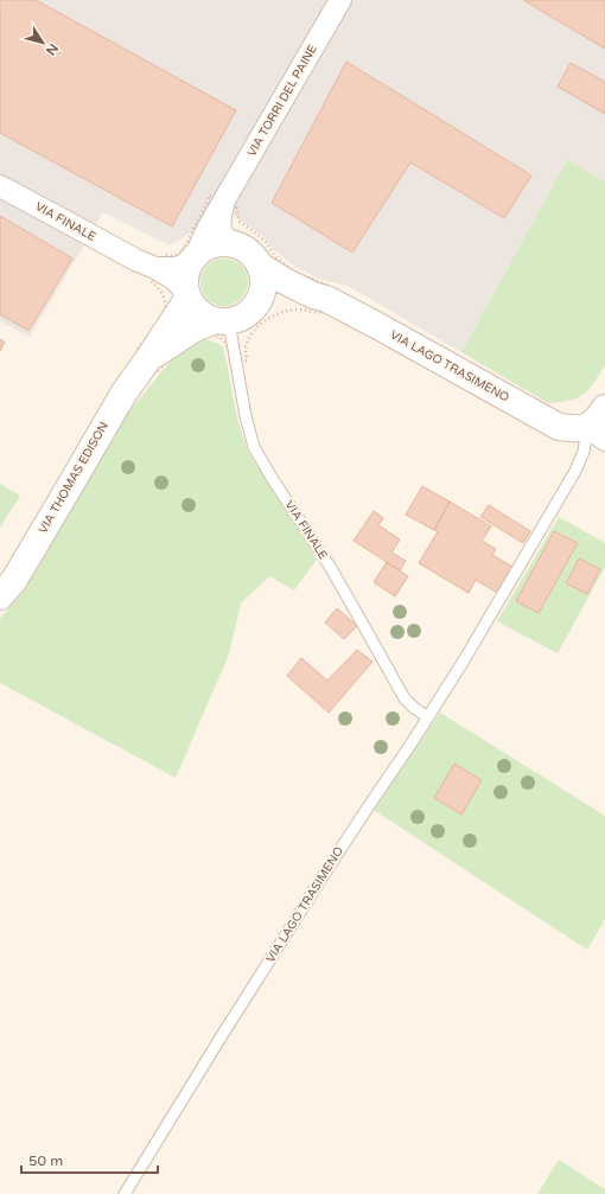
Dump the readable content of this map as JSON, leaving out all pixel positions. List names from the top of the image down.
{
  "streets": {
    "street": [
      "VIA TORRI DEL PAINE",
      "VIA FINALE",
      "VIA LAGO TRASIMENO",
      "VIA THOMAS EDISON"
    ]
  },
  "crossings": [
    ["VIA TORRI DEL PAINE", "VIA FINALE"],
    ["VIA TORRI DEL PAINE", "VIA LAGO TRASIMENO"],
    ["VIA TORRI DEL PAINE", "VIA THOMAS EDISON"],
    ["VIA FINALE", "VIA LAGO TRASIMENO"],
    ["VIA FINALE", "VIA THOMAS EDISON"],
    ["VIA LAGO TRASIMENO", "VIA THOMAS EDISON"]
  ],
  "scale_bar": "50 m",
  "north": "bottom right"
}
